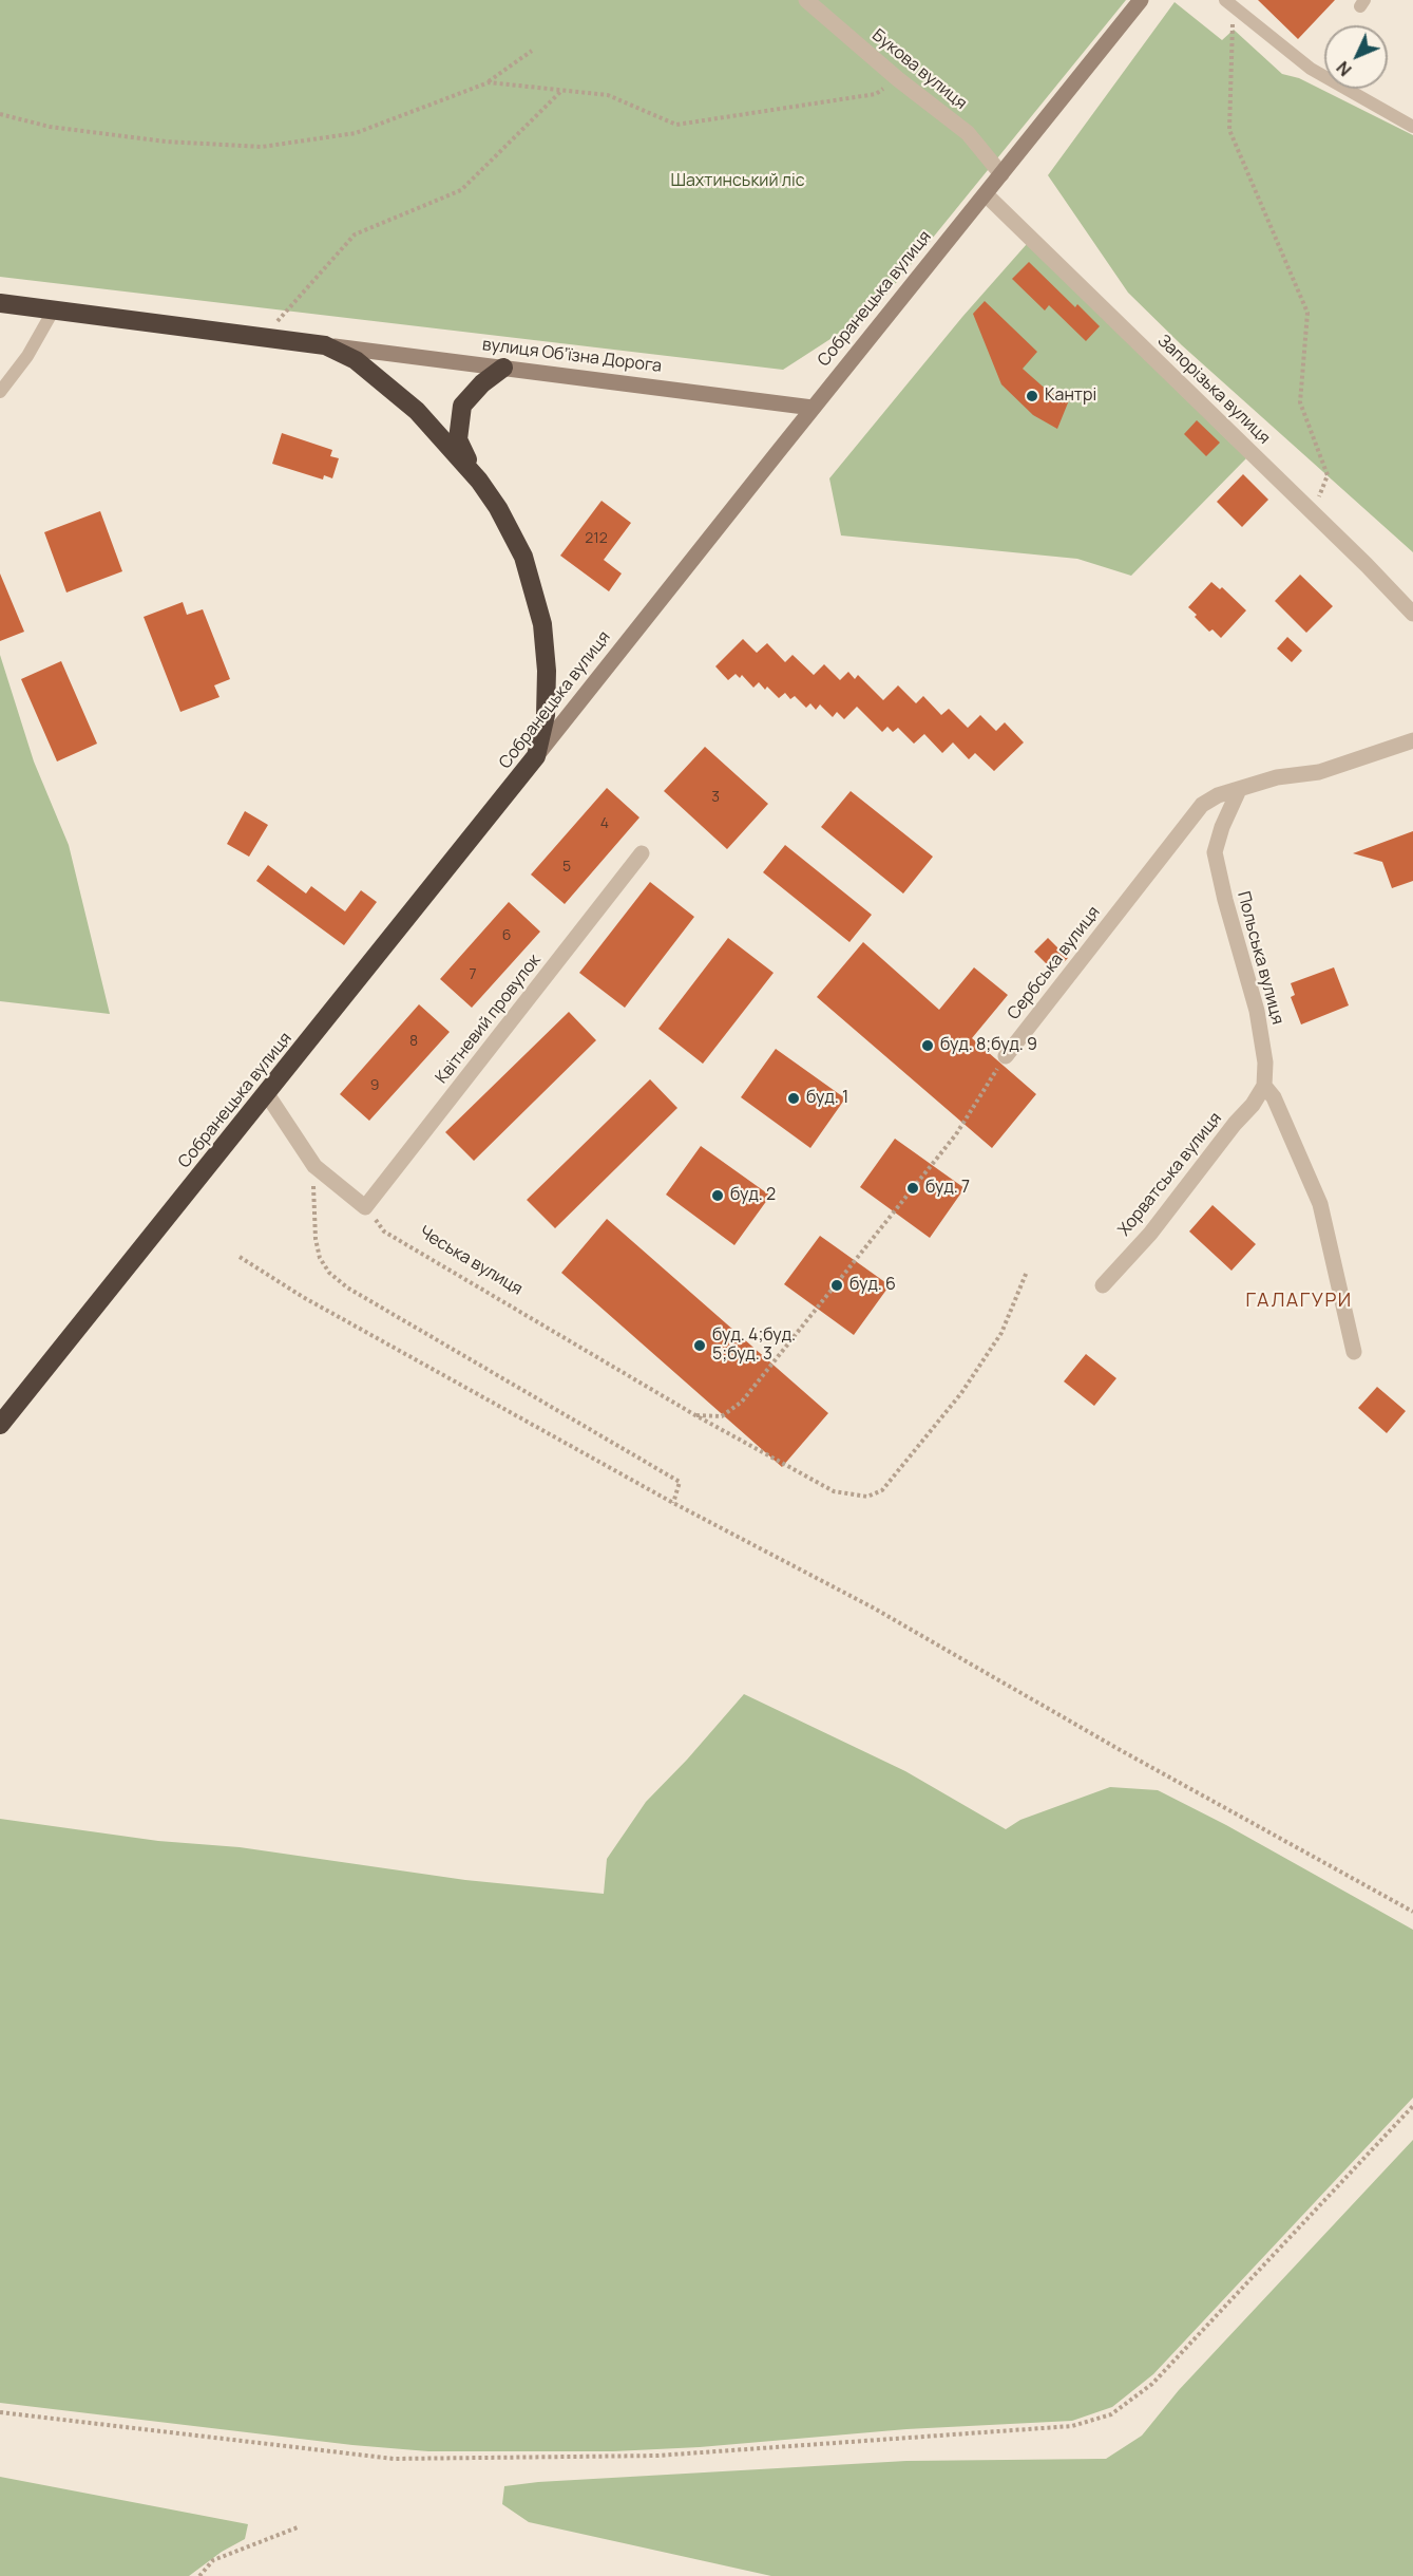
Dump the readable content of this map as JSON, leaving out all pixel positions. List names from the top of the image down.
{
  "streets": {
    "highway": ["Собранецька вулиця", "вулиця Обʼїзна Дорога"],
    "street": [
      "Букова вулиця",
      "Запорізька вулиця",
      "Польська вулиця",
      "Сербська вулиця",
      "Квітневий провулок",
      "Хорватська вулиця"
    ],
    "path": ["Чеська вулиця"]
  },
  "crossings": [
    ["Букова вулиця", "Собранецька вулиця"],
    ["Собранецька вулиця", "вулиця Обʼїзна Дорога"],
    ["Собранецька вулиця", "Запорізька вулиця"],
    ["Польська вулиця", "Сербська вулиця"],
    ["Польська вулиця", "Хорватська вулиця"],
    ["Квітневий провулок", "Чеська вулиця"]
  ],
  "districts": ["ГАЛАГУРИ"],
  "parks": ["Шахтинський ліс"],
  "places": [
    "Кантрі",
    "буд. 8;буд. 9",
    "буд. 1",
    "буд. 7",
    "буд. 2",
    "буд. 6",
    "буд. 4;буд. 5;буд. 3"
  ],
  "house_numbers": [
    "212",
    "3",
    "4",
    "5",
    "6",
    "7",
    "8",
    "9"
  ],
  "north": "bottom left"
}
